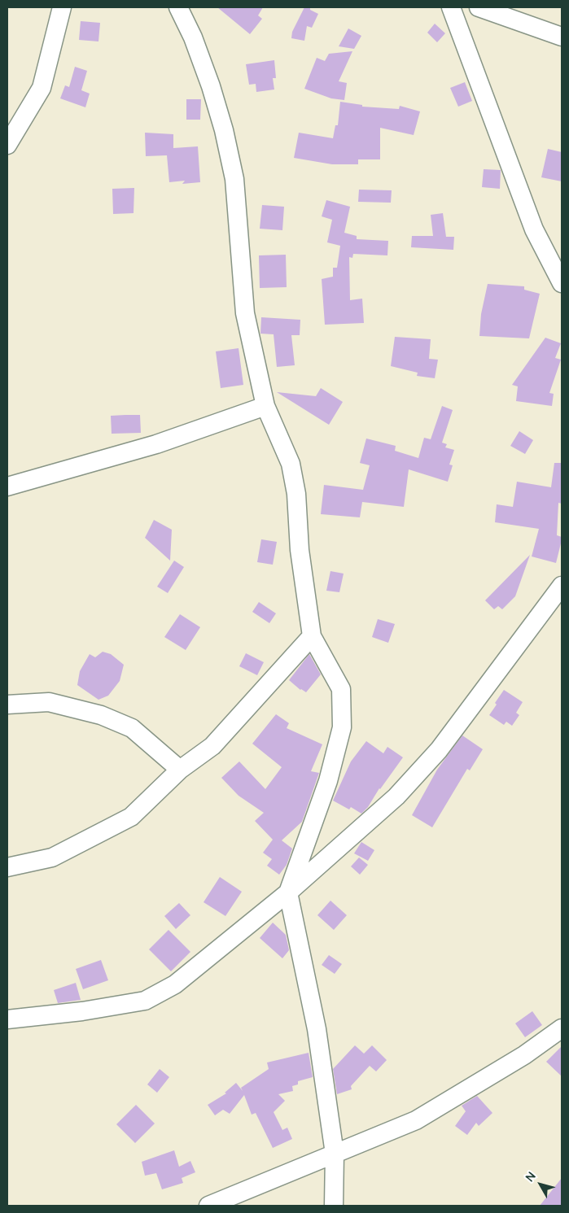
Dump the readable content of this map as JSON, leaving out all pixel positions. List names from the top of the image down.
{
  "north": "top left"
}
